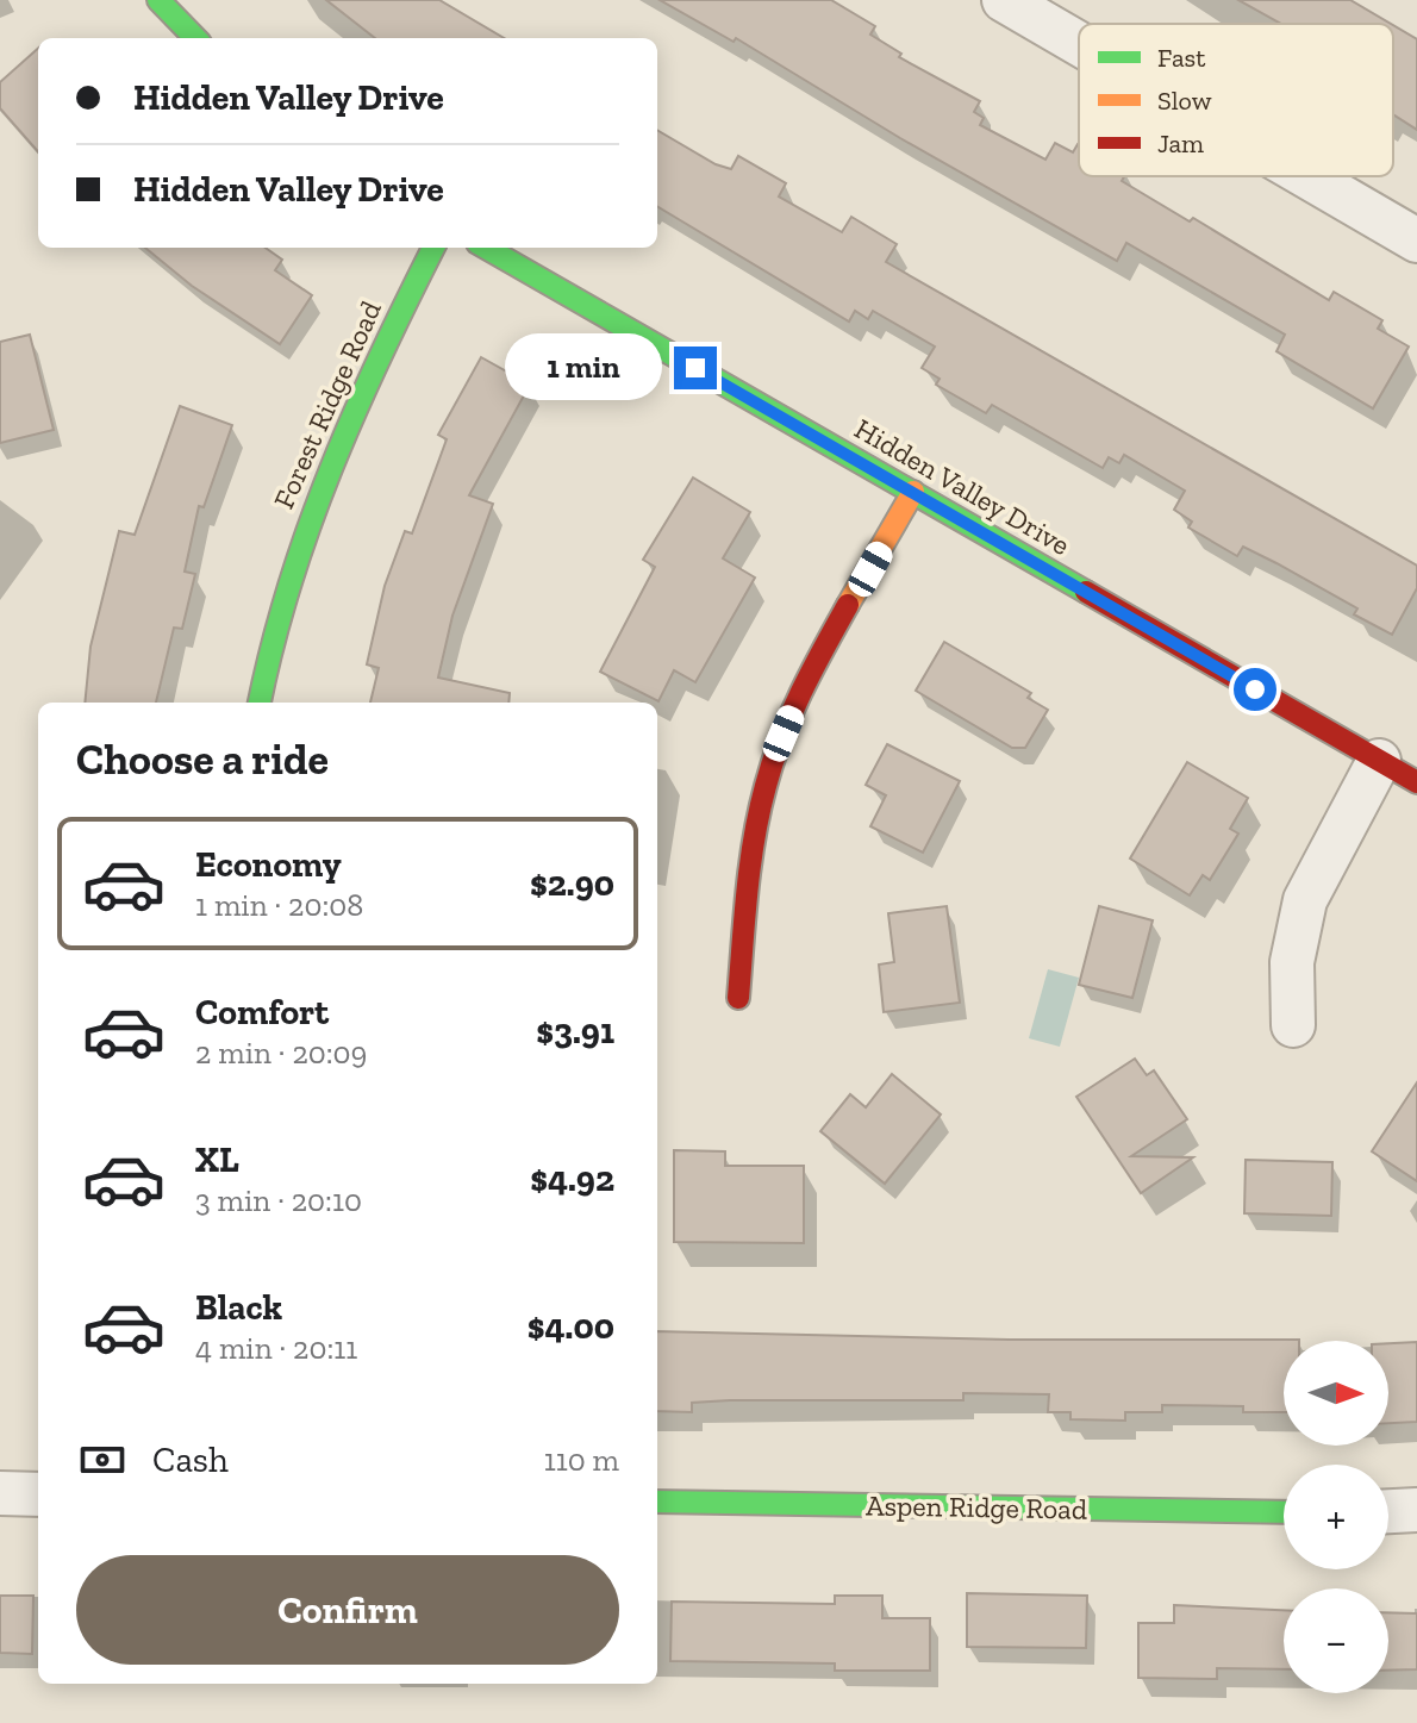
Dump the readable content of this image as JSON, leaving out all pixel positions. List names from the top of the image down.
{
  "streets": {
    "street": ["Forest Ridge Road", "Hidden Valley Drive", "Aspen Ridge Road"]
  },
  "legend": ["Fast", "Slow", "Jam"],
  "north": "right",
  "page": {
    "banner": ["Hidden Valley Drive", "Hidden Valley Drive"],
    "bubble": "1 min",
    "heading": "Choose a ride",
    "list": [
      {
        "name": "Economy",
        "note": "1 min · 20:08",
        "value": "$2.90"
      },
      {
        "name": "Comfort",
        "note": "2 min · 20:09",
        "value": "$3.91"
      },
      {
        "name": "XL",
        "note": "3 min · 20:10",
        "value": "$4.92"
      },
      {
        "name": "Black",
        "note": "4 min · 20:11",
        "value": "$4.00"
      }
    ],
    "map_buttons": ["+", "−"],
    "pay": ["Cash", "110 m"],
    "buttons": "Confirm"
  }
}
